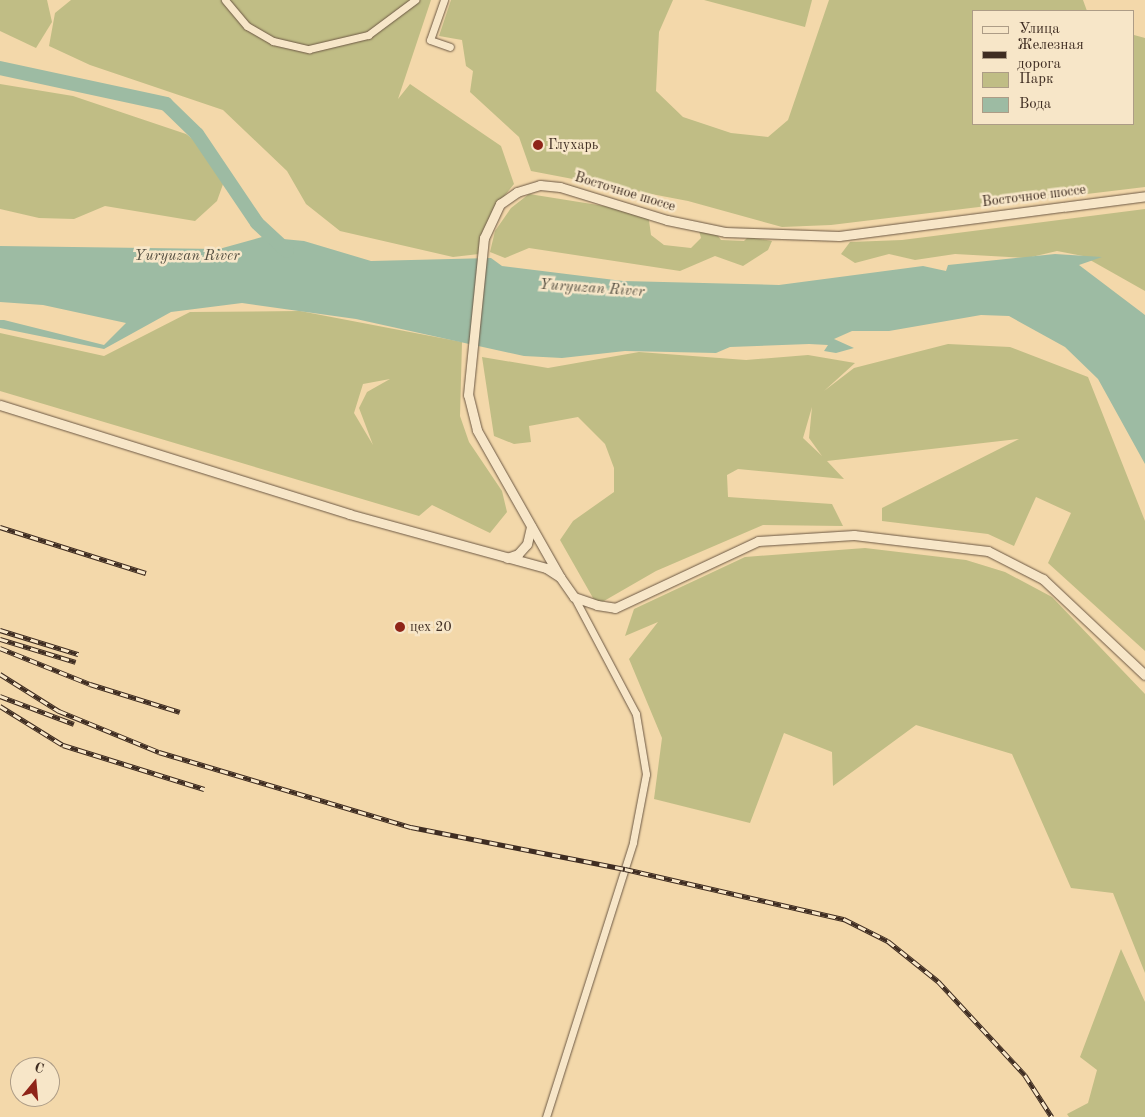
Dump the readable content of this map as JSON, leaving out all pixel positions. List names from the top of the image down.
{
  "streets": {
    "main road": ["Восточное шоссе"]
  },
  "water": ["Yuryuzan River"],
  "places": ["Глухарь", "цех 20"],
  "legend": [
    "Улица",
    "Железная дорога",
    "Парк",
    "Вода"
  ],
  "north": "top"
}
